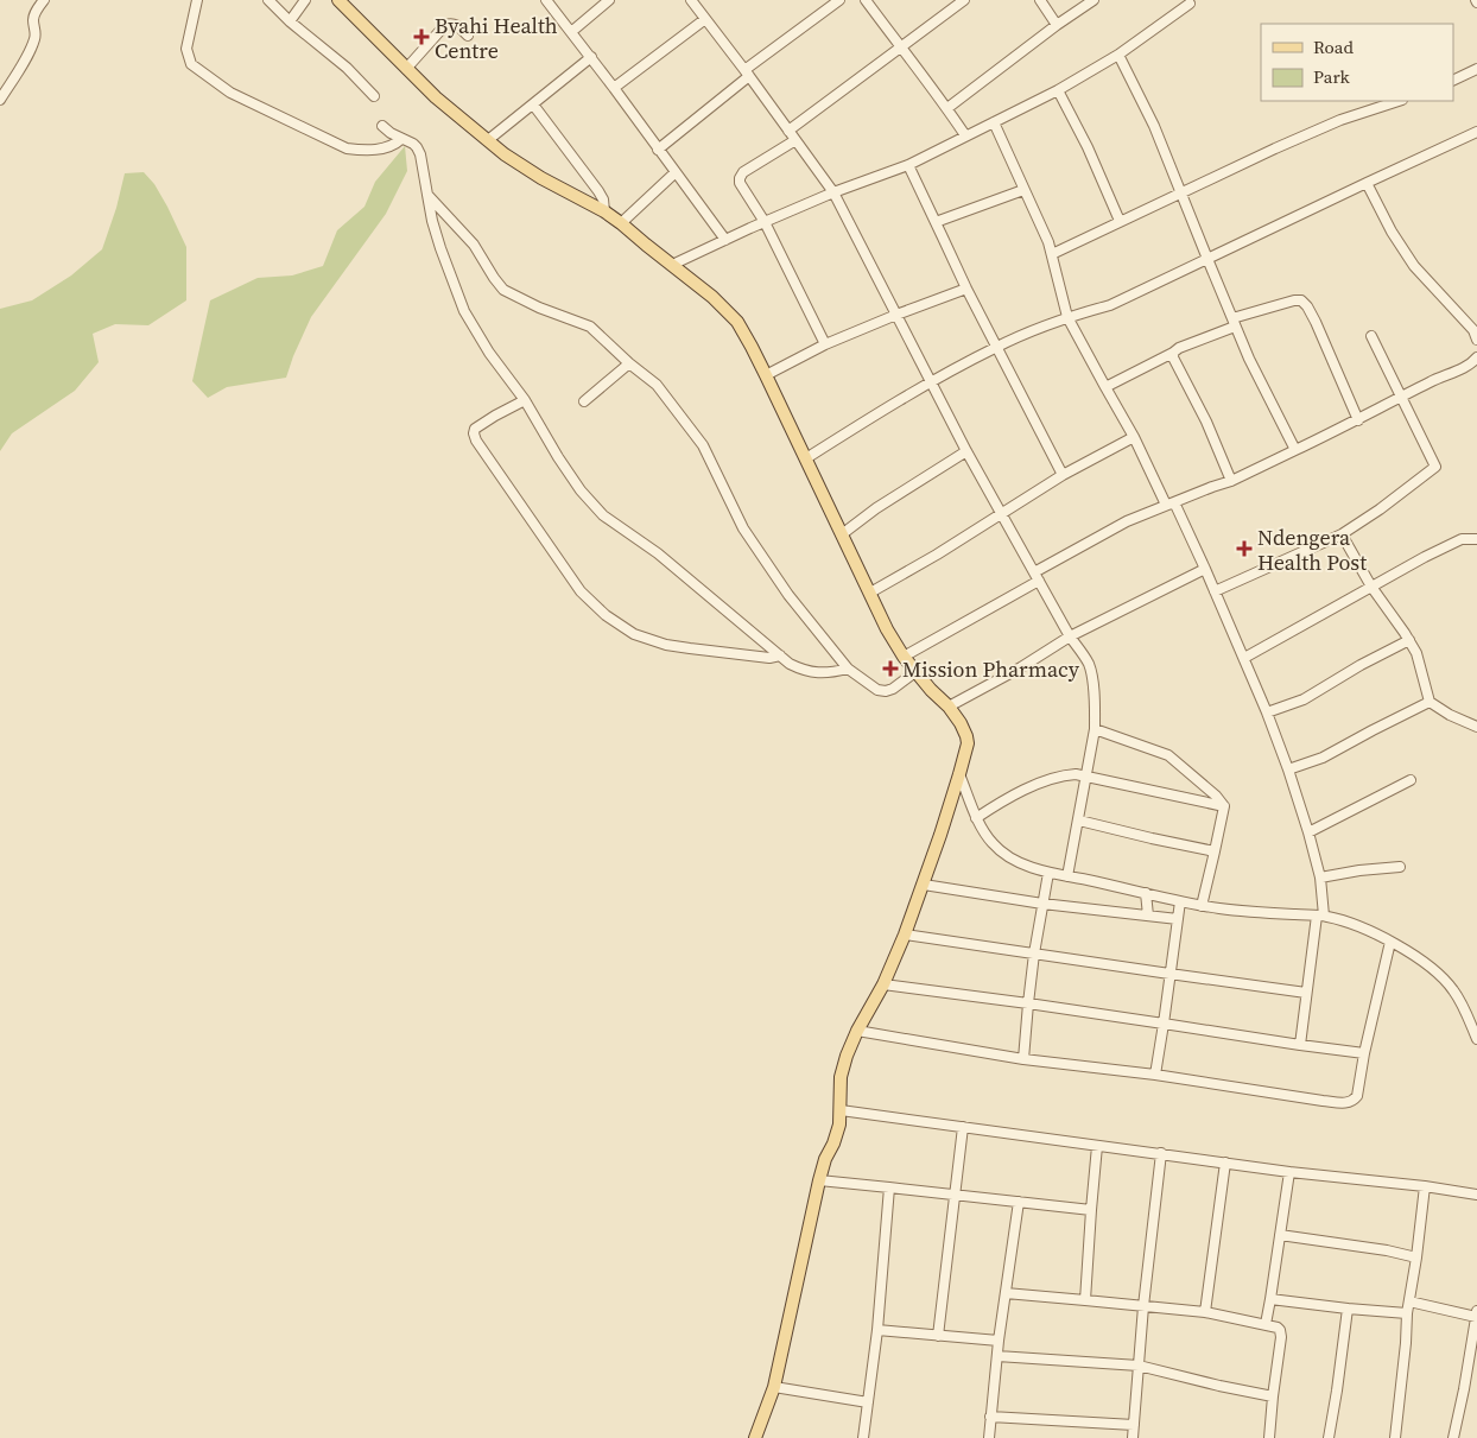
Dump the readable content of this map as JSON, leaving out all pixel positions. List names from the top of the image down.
{
  "places": {
    "health": ["Byahi Health Centre", "Ndengera Health Post", "Mission Pharmacy"]
  },
  "legend": ["Road", "Park"]
}
